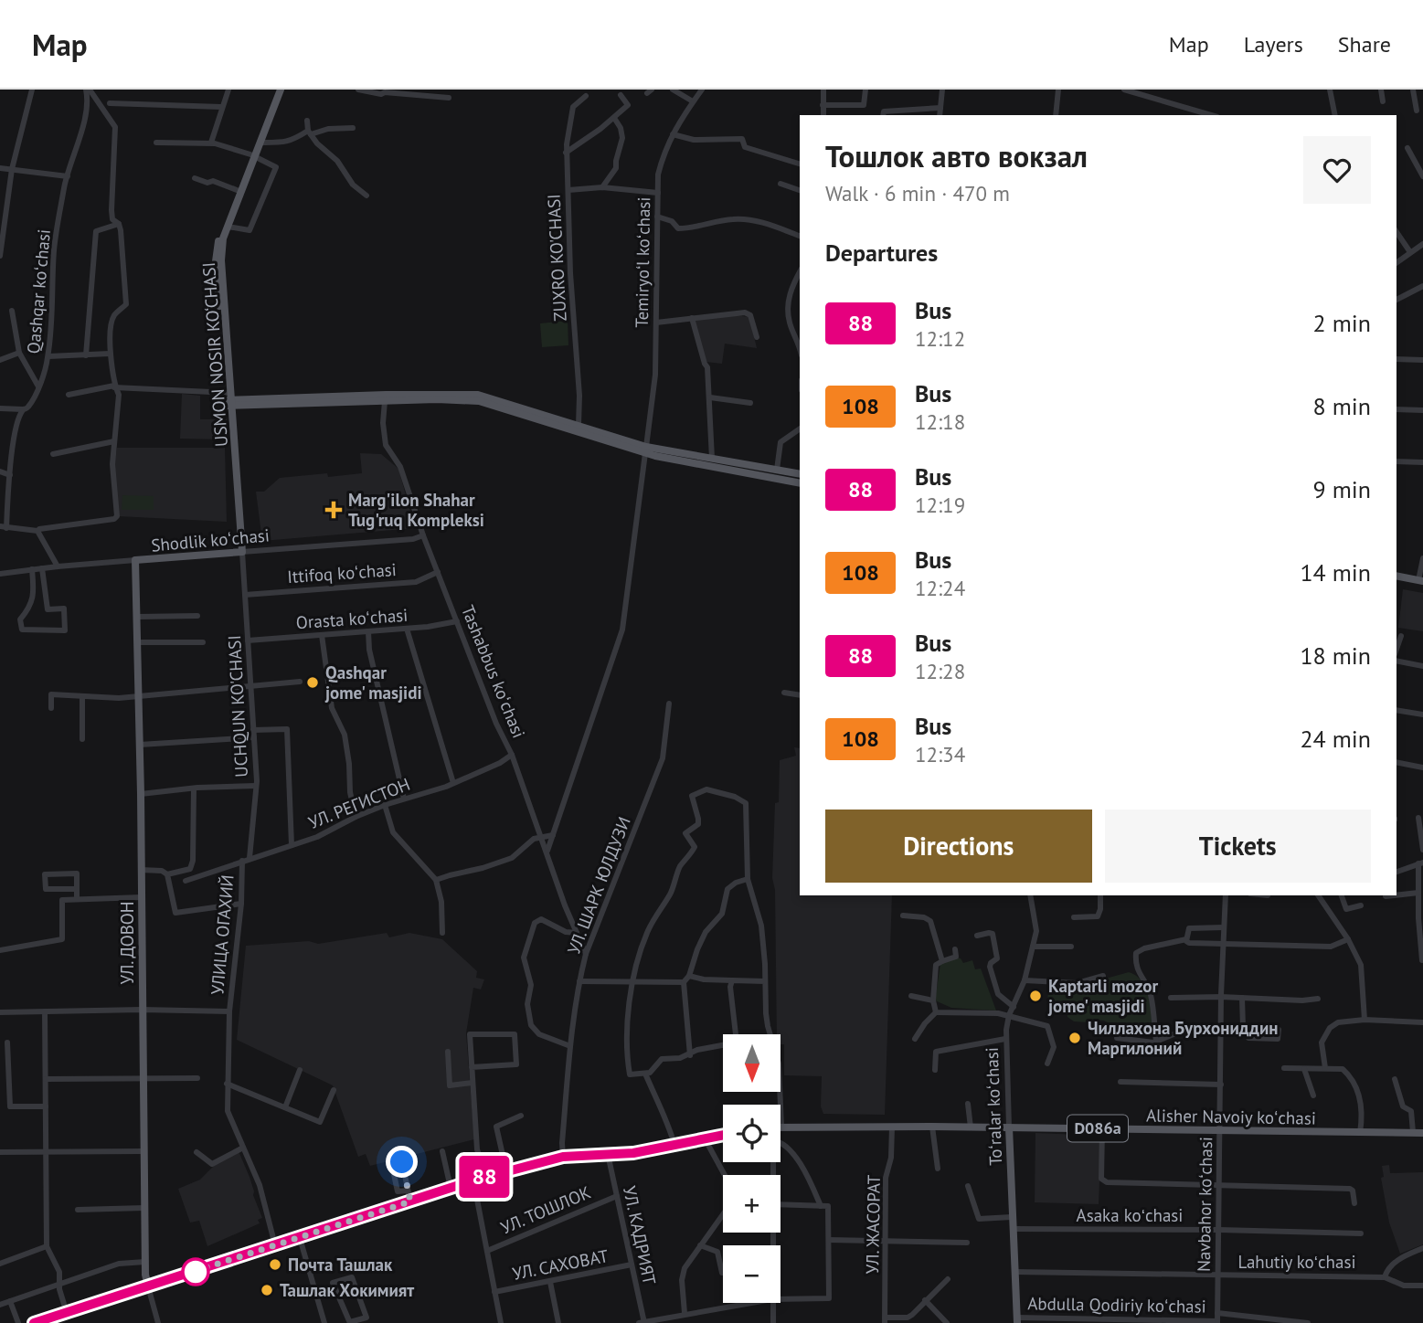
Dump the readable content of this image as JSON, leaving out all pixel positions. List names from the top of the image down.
{
  "streets": {
    "main road": [
      "USMON NOSIR KO‘CHASI",
      "Shodlik koʻchasi",
      "УЛ. ДОВОН",
      "Toʻralar koʻchasi",
      "Alisher Navoiy koʻchasi",
      "D086a"
    ],
    "street": [
      "ZUXRO KO'CHASI",
      "Temiryoʻl koʻchasi",
      "Qashqar koʻchasi",
      "Ittifoq koʻchasi",
      "Orasta koʻchasi",
      "Tashabbus koʻchasi",
      "UCHQUN KO'CHASI",
      "УЛ. РЕГИСТОН",
      "УЛ. ШАРК ЮЛДУЗИ",
      "УЛИЦА ОГАХИЙ",
      "Navbahor koʻchasi",
      "УЛ. ТОШЛОК",
      "Asaka koʻchasi",
      "УЛ. ЖАСОРАТ",
      "УЛ. КАДРИЯТ",
      "Lahutiy koʻchasi",
      "УЛ. САХОВАТ",
      "Abdulla Qodiriy koʻchasi"
    ]
  },
  "crossings": [
    ["Temiryoʻl koʻchasi", "Tashabbus koʻchasi"],
    ["USMON NOSIR KO‘CHASI", "Shodlik koʻchasi"],
    ["USMON NOSIR KO‘CHASI", "UCHQUN KO'CHASI"],
    ["Shodlik koʻchasi", "Tashabbus koʻchasi"],
    ["Shodlik koʻchasi", "UCHQUN KO'CHASI"],
    ["Shodlik koʻchasi", "УЛ. ДОВОН"],
    ["Ittifoq koʻchasi", "Tashabbus koʻchasi"],
    ["Ittifoq koʻchasi", "UCHQUN KO'CHASI"],
    ["Orasta koʻchasi", "Tashabbus koʻchasi"],
    ["Orasta koʻchasi", "UCHQUN KO'CHASI"],
    ["Tashabbus koʻchasi", "УЛ. РЕГИСТОН"],
    ["Tashabbus koʻchasi", "УЛ. ШАРК ЮЛДУЗИ"],
    ["UCHQUN KO'CHASI", "УЛ. РЕГИСТОН"],
    ["УЛ. РЕГИСТОН", "УЛИЦА ОГАХИЙ"],
    ["Toʻralar koʻchasi", "Alisher Navoiy koʻchasi"],
    ["Toʻralar koʻchasi", "Asaka koʻchasi"],
    ["Toʻralar koʻchasi", "Lahutiy koʻchasi"],
    ["Toʻralar koʻchasi", "Abdulla Qodiriy koʻchasi"],
    ["Alisher Navoiy koʻchasi", "Navbahor koʻchasi"],
    ["Alisher Navoiy koʻchasi", "УЛ. ЖАСОРАТ"],
    ["Navbahor koʻchasi", "Asaka koʻchasi"],
    ["Navbahor koʻchasi", "Lahutiy koʻchasi"],
    ["Navbahor koʻchasi", "Abdulla Qodiriy koʻchasi"],
    ["УЛ. ТОШЛОК", "УЛ. КАДРИЯТ"],
    ["УЛ. КАДРИЯТ", "УЛ. САХОВАТ"]
  ],
  "places": {
    "health": ["Marg'ilon Shahar Tug'ruq Kompleksi"],
    "other": [
      "Qashqar jome' masjidi",
      "Kaptarli mozor jome' masjidi",
      "Чиллахона Бурхониддин Маргилоний",
      "Почта Ташлак",
      "Ташлак Хокимият"
    ]
  },
  "lines": ["bus line 88"],
  "north": "bottom",
  "page": {
    "header": "Map",
    "nav": ["Map", "Layers", "Share"],
    "on_map": "88",
    "heading": [
      ["Тошлок авто вокзал", "Walk · 6 min · 470 m"],
      "Departures"
    ],
    "list": [
      {
        "mark": "88",
        "name": "Bus",
        "note": "12:12",
        "value": "2 min"
      },
      {
        "mark": "108",
        "name": "Bus",
        "note": "12:18",
        "value": "8 min"
      },
      {
        "mark": "88",
        "name": "Bus",
        "note": "12:19",
        "value": "9 min"
      },
      {
        "mark": "108",
        "name": "Bus",
        "note": "12:24",
        "value": "14 min"
      },
      {
        "mark": "88",
        "name": "Bus",
        "note": "12:28",
        "value": "18 min"
      },
      {
        "mark": "108",
        "name": "Bus",
        "note": "12:34",
        "value": "24 min"
      }
    ],
    "buttons": ["Directions", "Tickets"],
    "map_buttons": ["+", "−"]
  }
}
